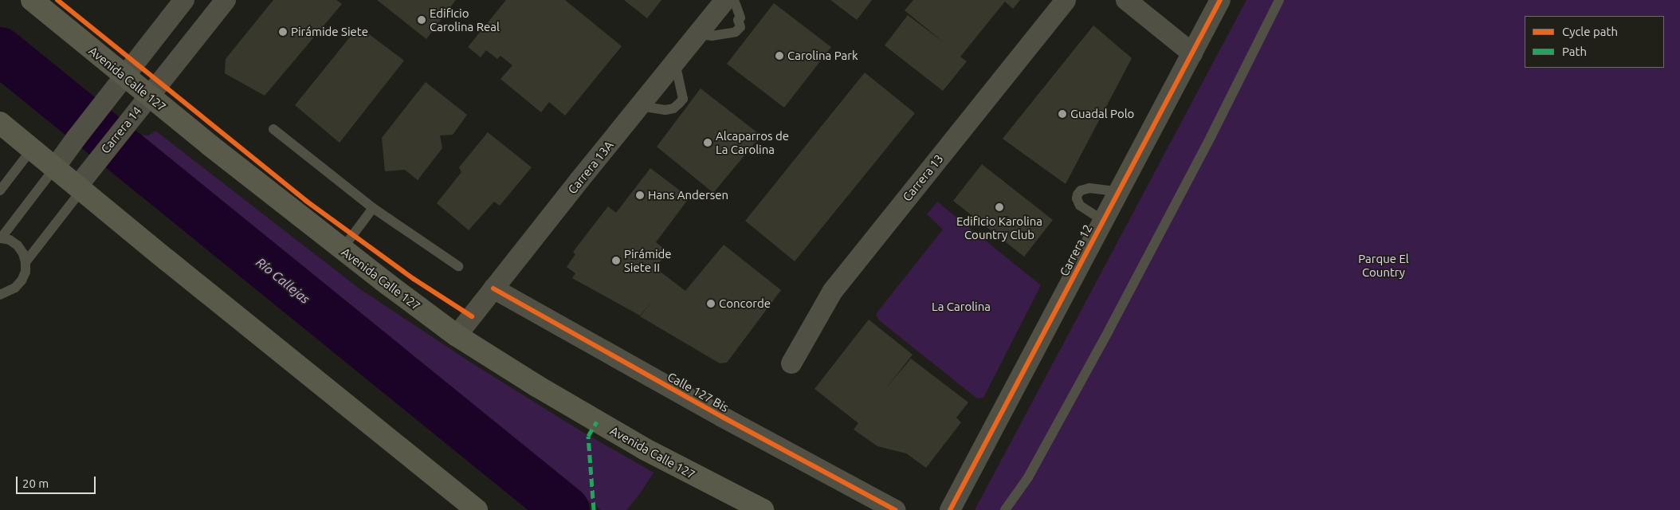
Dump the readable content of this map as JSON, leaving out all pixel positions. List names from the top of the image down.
{
  "streets": {
    "main road": ["Avenida Calle 127"],
    "street": [
      "Carrera 14",
      "Carrera 13A",
      "Carrera 13",
      "Carrera 12",
      "Calle 127 Bis"
    ]
  },
  "crossings": [
    ["Avenida Calle 127", "Carrera 14"],
    ["Avenida Calle 127", "Carrera 13A"],
    ["Carrera 13A", "Calle 127 Bis"]
  ],
  "water": ["Río Callejas"],
  "parks": ["Parque El Country", "La Carolina"],
  "places": [
    "Edificio Carolina Real",
    "Pirámide Siete",
    "Carolina Park",
    "Guadal Polo",
    "Alcaparros de La Carolina",
    "Hans Andersen",
    "Edificio Karolina Country Club",
    "Pirámide Siete II",
    "Concorde"
  ],
  "legend": ["Cycle path", "Path"],
  "scale_bar": "20 m"
}
